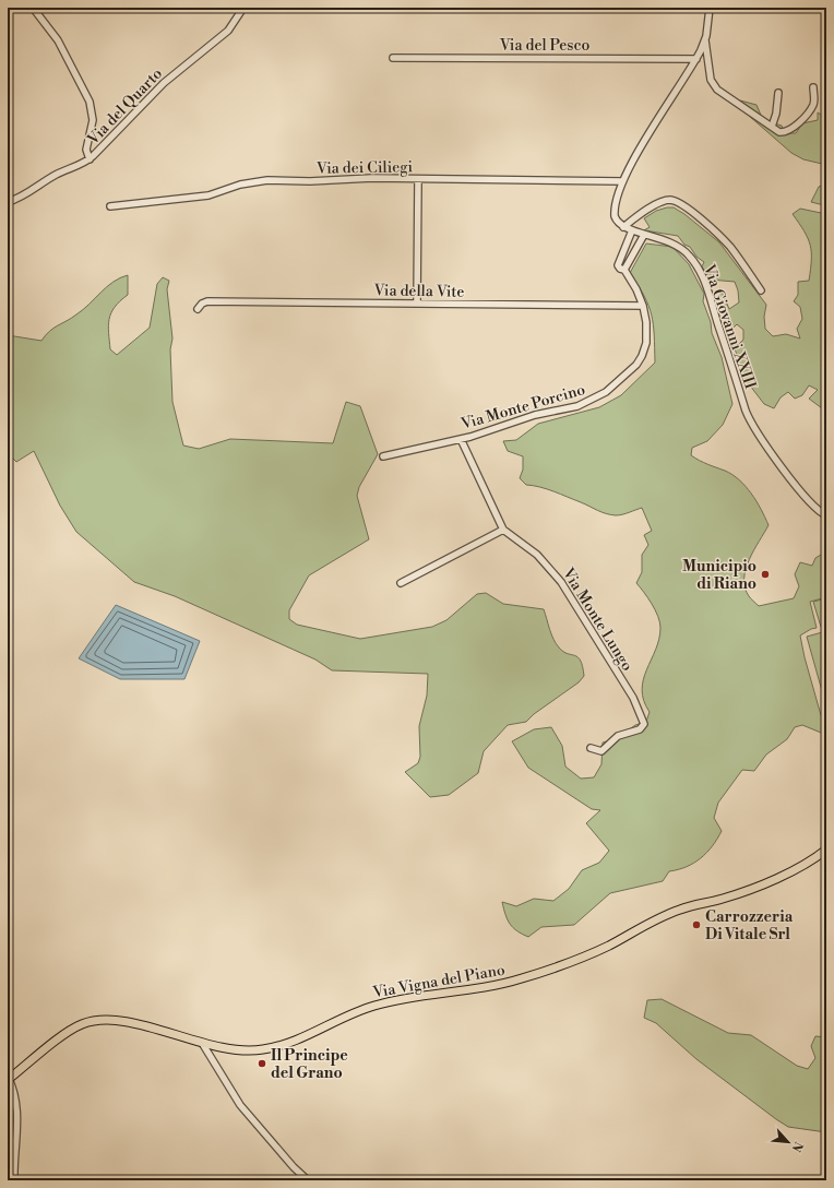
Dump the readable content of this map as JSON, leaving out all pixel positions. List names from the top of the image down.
{
  "streets": {
    "main road": ["Via Vigna del Piano"],
    "street": [
      "Via del Pesco",
      "Via del Quarto",
      "Via dei Ciliegi",
      "Via della Vite",
      "Via Giovanni XXIII",
      "Via Monte Porcino",
      "Via Monte Lungo"
    ]
  },
  "crossings": [
    ["Via della Vite", "Via Monte Porcino"],
    ["Via Giovanni XXIII", "Via Monte Porcino"],
    ["Via Monte Porcino", "Via Monte Lungo"]
  ],
  "places": ["Municipio di Riano", "Carrozzeria Di Vitale Srl", "Il Principe del Grano"],
  "north": "bottom right"
}
